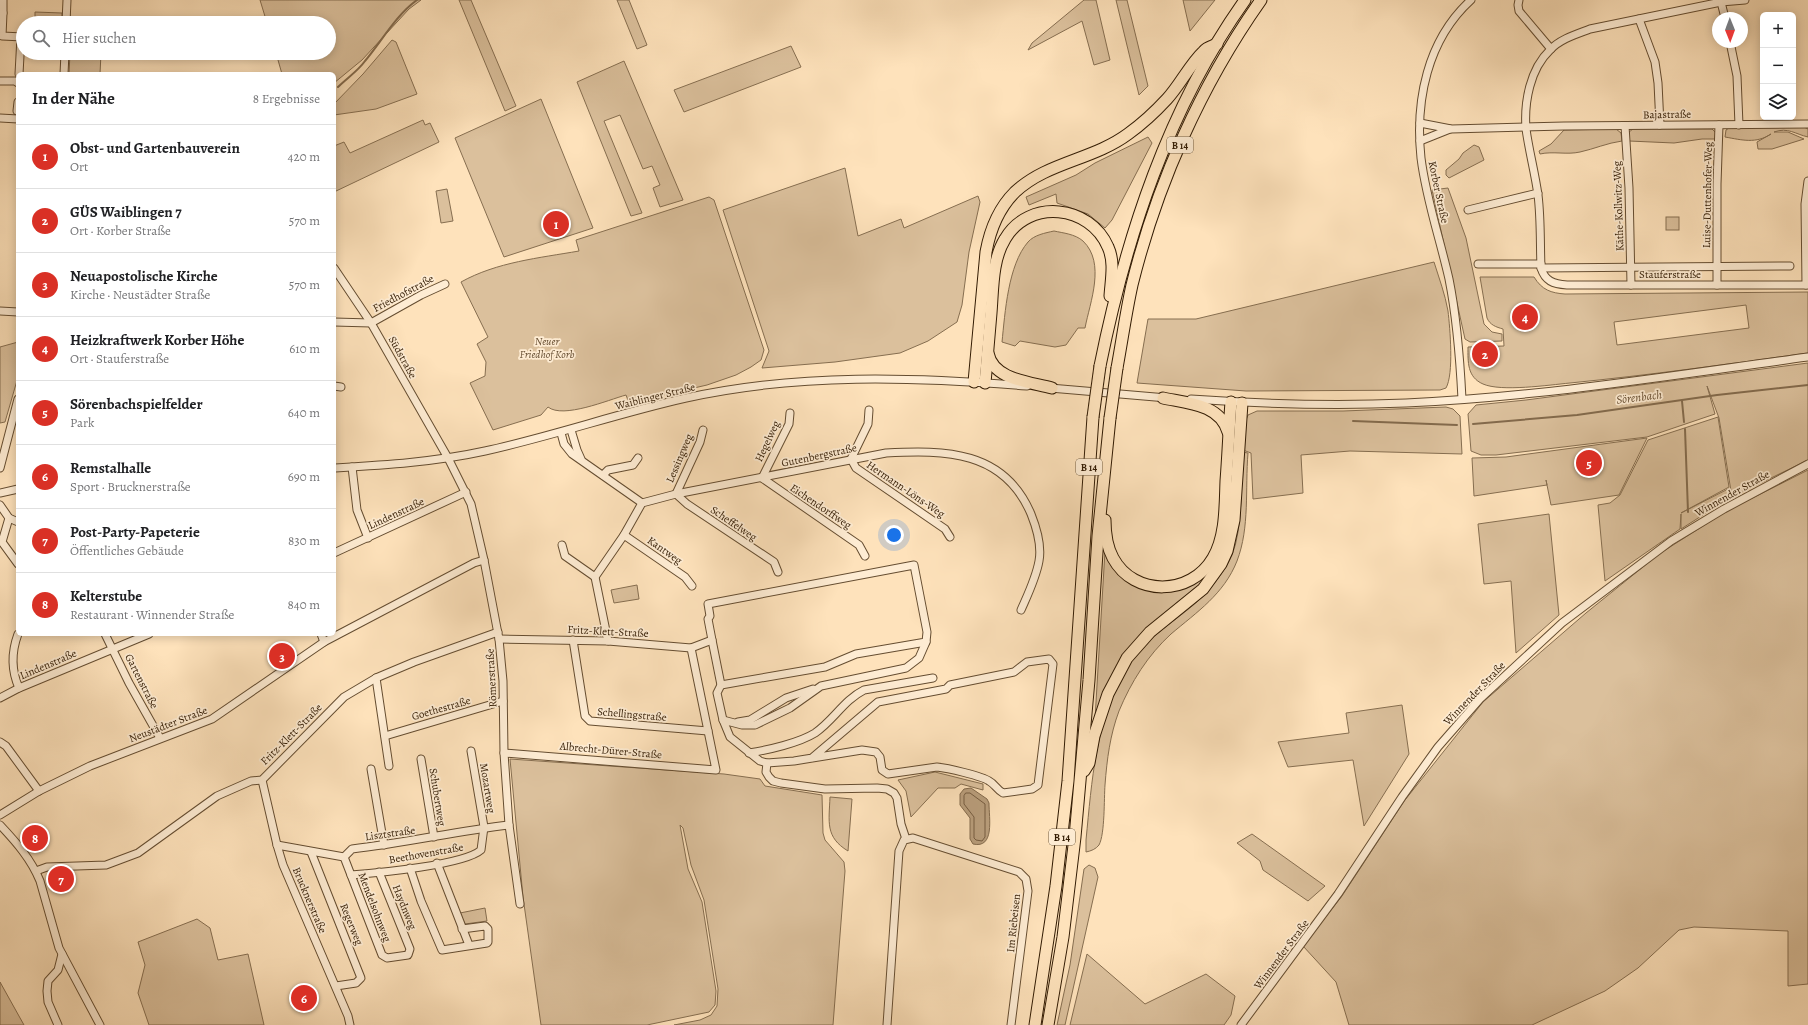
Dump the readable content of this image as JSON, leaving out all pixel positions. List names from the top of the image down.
{
  "streets": {
    "highway": ["B 14"],
    "street": [
      "Bajastraße",
      "Korber Straße",
      "Luise-Duttenhofer-Weg",
      "Käthe-Kollwitz-Weg",
      "Stauferstraße",
      "Friedhofstraße",
      "Südstraße",
      "Waiblinger Straße",
      "Hegelweg",
      "Gutenbergstraße",
      "Lessingweg",
      "Hermann-Löns-Weg",
      "Winnender Straße",
      "Eichendorffweg",
      "Lindenstraße",
      "Scheffelweg",
      "Kantweg",
      "Fritz-Klett-Straße",
      "Römerstraße",
      "Gartenstraße",
      "Goethestraße",
      "Schellingstraße",
      "Neustädter Straße",
      "Albrecht-Dürer-Straße",
      "Mozartweg",
      "Schubertweg",
      "Lisztstraße",
      "Beethovenstraße",
      "Brucknerstraße",
      "Mendelsohnweg",
      "Haydnweg",
      "Im Riebeisen",
      "Regerweg"
    ]
  },
  "crossings": [
    ["Bajastraße", "Luise-Duttenhofer-Weg"],
    ["Bajastraße", "Käthe-Kollwitz-Weg"],
    ["Korber Straße", "Waiblinger Straße"],
    ["Luise-Duttenhofer-Weg", "Stauferstraße"],
    ["Käthe-Kollwitz-Weg", "Stauferstraße"],
    ["Friedhofstraße", "Südstraße"],
    ["Südstraße", "Waiblinger Straße"],
    ["Südstraße", "Römerstraße"],
    ["Waiblinger Straße", "Römerstraße"],
    ["Hegelweg", "Gutenbergstraße"],
    ["Hegelweg", "Eichendorffweg"],
    ["Gutenbergstraße", "Lessingweg"],
    ["Gutenbergstraße", "Hermann-Löns-Weg"],
    ["Gutenbergstraße", "Eichendorffweg"],
    ["Gutenbergstraße", "Scheffelweg"],
    ["Lessingweg", "Scheffelweg"],
    ["Lindenstraße", "Römerstraße"],
    ["Lindenstraße", "Gartenstraße"],
    ["Fritz-Klett-Straße", "Römerstraße"],
    ["Fritz-Klett-Straße", "Schellingstraße"],
    ["Fritz-Klett-Straße", "Brucknerstraße"],
    ["Römerstraße", "Goethestraße"],
    ["Römerstraße", "Neustädter Straße"],
    ["Römerstraße", "Albrecht-Dürer-Straße"],
    ["Römerstraße", "Lisztstraße"],
    ["Gartenstraße", "Neustädter Straße"],
    ["Schellingstraße", "Albrecht-Dürer-Straße"],
    ["Mozartweg", "Lisztstraße"],
    ["Mozartweg", "Beethovenstraße"],
    ["Schubertweg", "Lisztstraße"],
    ["Lisztstraße", "Beethovenstraße"],
    ["Lisztstraße", "Mendelsohnweg"],
    ["Beethovenstraße", "Mendelsohnweg"],
    ["Beethovenstraße", "Haydnweg"],
    ["Brucknerstraße", "Regerweg"],
    ["Mendelsohnweg", "Haydnweg"]
  ],
  "water": ["Sörenbach"],
  "parks": ["Neuer Friedhof Korb"],
  "north": "bottom",
  "page": {
    "map_buttons": ["+", "−"],
    "search": "Hier suchen",
    "heading": ["In der Nähe", "8 Ergebnisse"],
    "list": [
      {
        "mark": "1",
        "name": "Obst- und Gartenbauverein",
        "note": "Ort",
        "value": "420 m"
      },
      {
        "mark": "2",
        "name": "GÜS Waiblingen 7",
        "note": "Ort · Korber Straße",
        "value": "570 m"
      },
      {
        "mark": "3",
        "name": "Neuapostolische Kirche",
        "note": "Kirche · Neustädter Straße",
        "value": "570 m"
      },
      {
        "mark": "4",
        "name": "Heizkraftwerk Korber Höhe",
        "note": "Ort · Stauferstraße",
        "value": "610 m"
      },
      {
        "mark": "5",
        "name": "Sörenbachspielfelder",
        "note": "Park",
        "value": "640 m"
      },
      {
        "mark": "6",
        "name": "Remstalhalle",
        "note": "Sport · Brucknerstraße",
        "value": "690 m"
      },
      {
        "mark": "7",
        "name": "Post-Party-Papeterie",
        "note": "Öffentliches Gebäude",
        "value": "830 m"
      },
      {
        "mark": "8",
        "name": "Kelterstube",
        "note": "Restaurant · Winnender Straße",
        "value": "840 m"
      }
    ],
    "pins": [
      "1",
      "4",
      "2",
      "5",
      "3",
      "8",
      "7",
      "6"
    ]
  }
}
